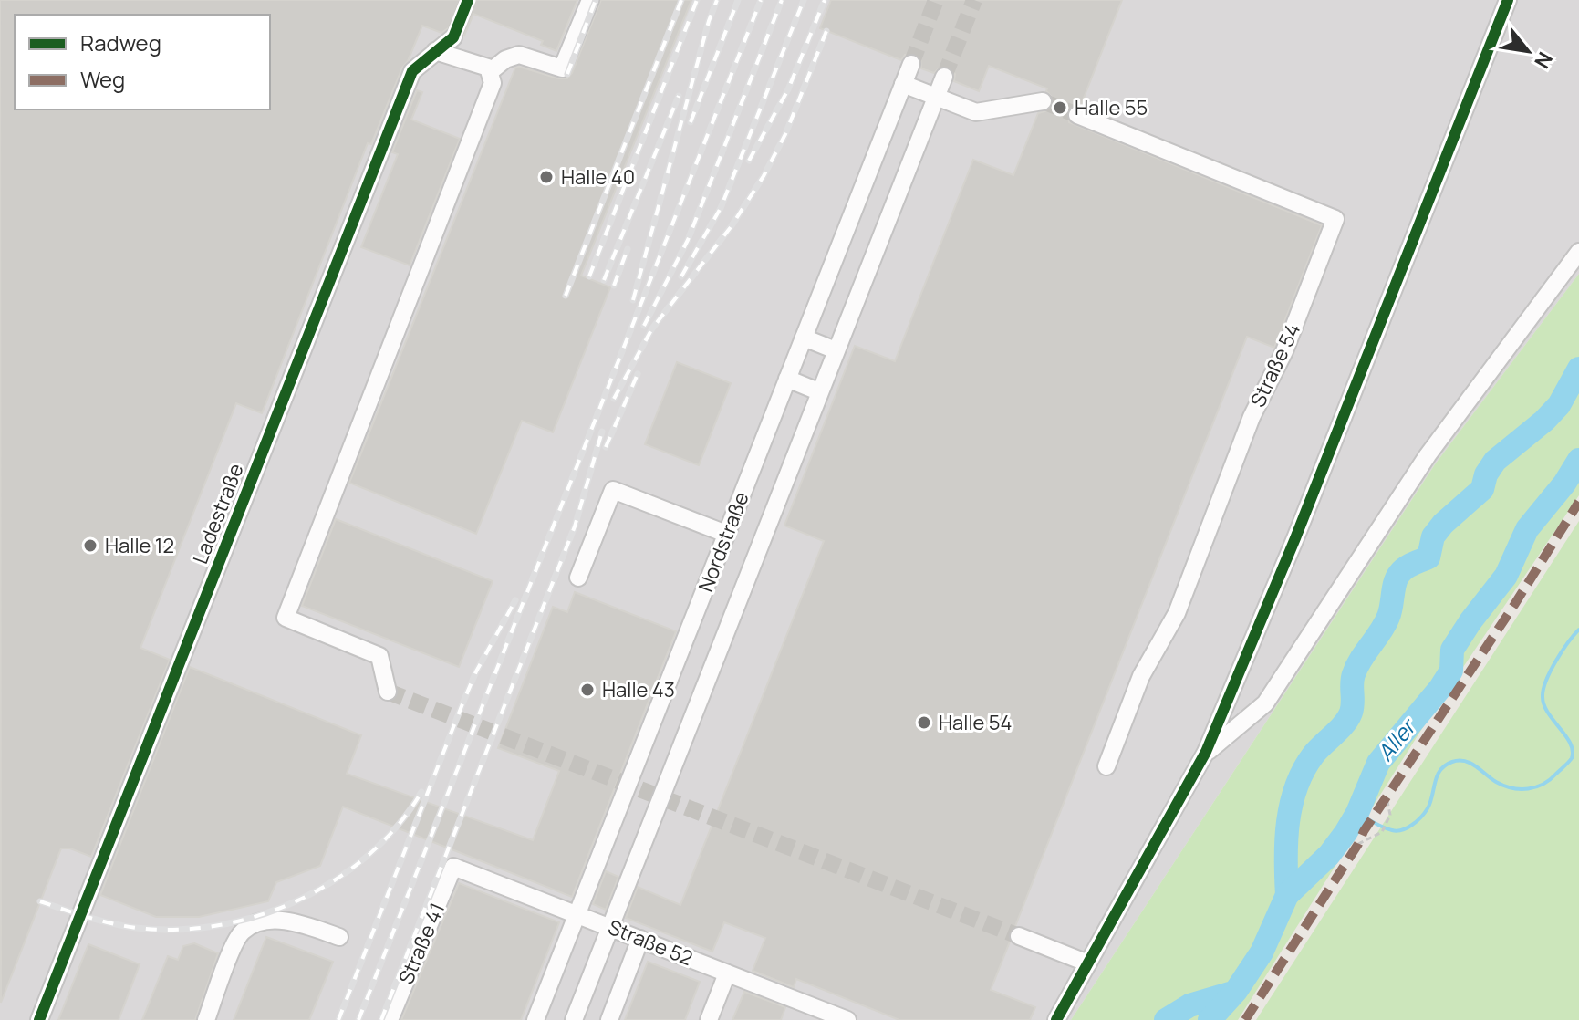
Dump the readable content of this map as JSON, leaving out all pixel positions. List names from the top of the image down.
{
  "streets": {
    "street": [
      "Straße 54",
      "Ladestraße",
      "Nordstraße",
      "Straße 52",
      "Straße 41"
    ]
  },
  "crossings": [
    ["Nordstraße", "Straße 52"],
    ["Straße 52", "Straße 41"]
  ],
  "water": ["Aller"],
  "places": [
    "Halle 55",
    "Halle 40",
    "Halle 12",
    "Halle 43",
    "Halle 54"
  ],
  "legend": ["Radweg", "Weg"],
  "north": "bottom right"
}
